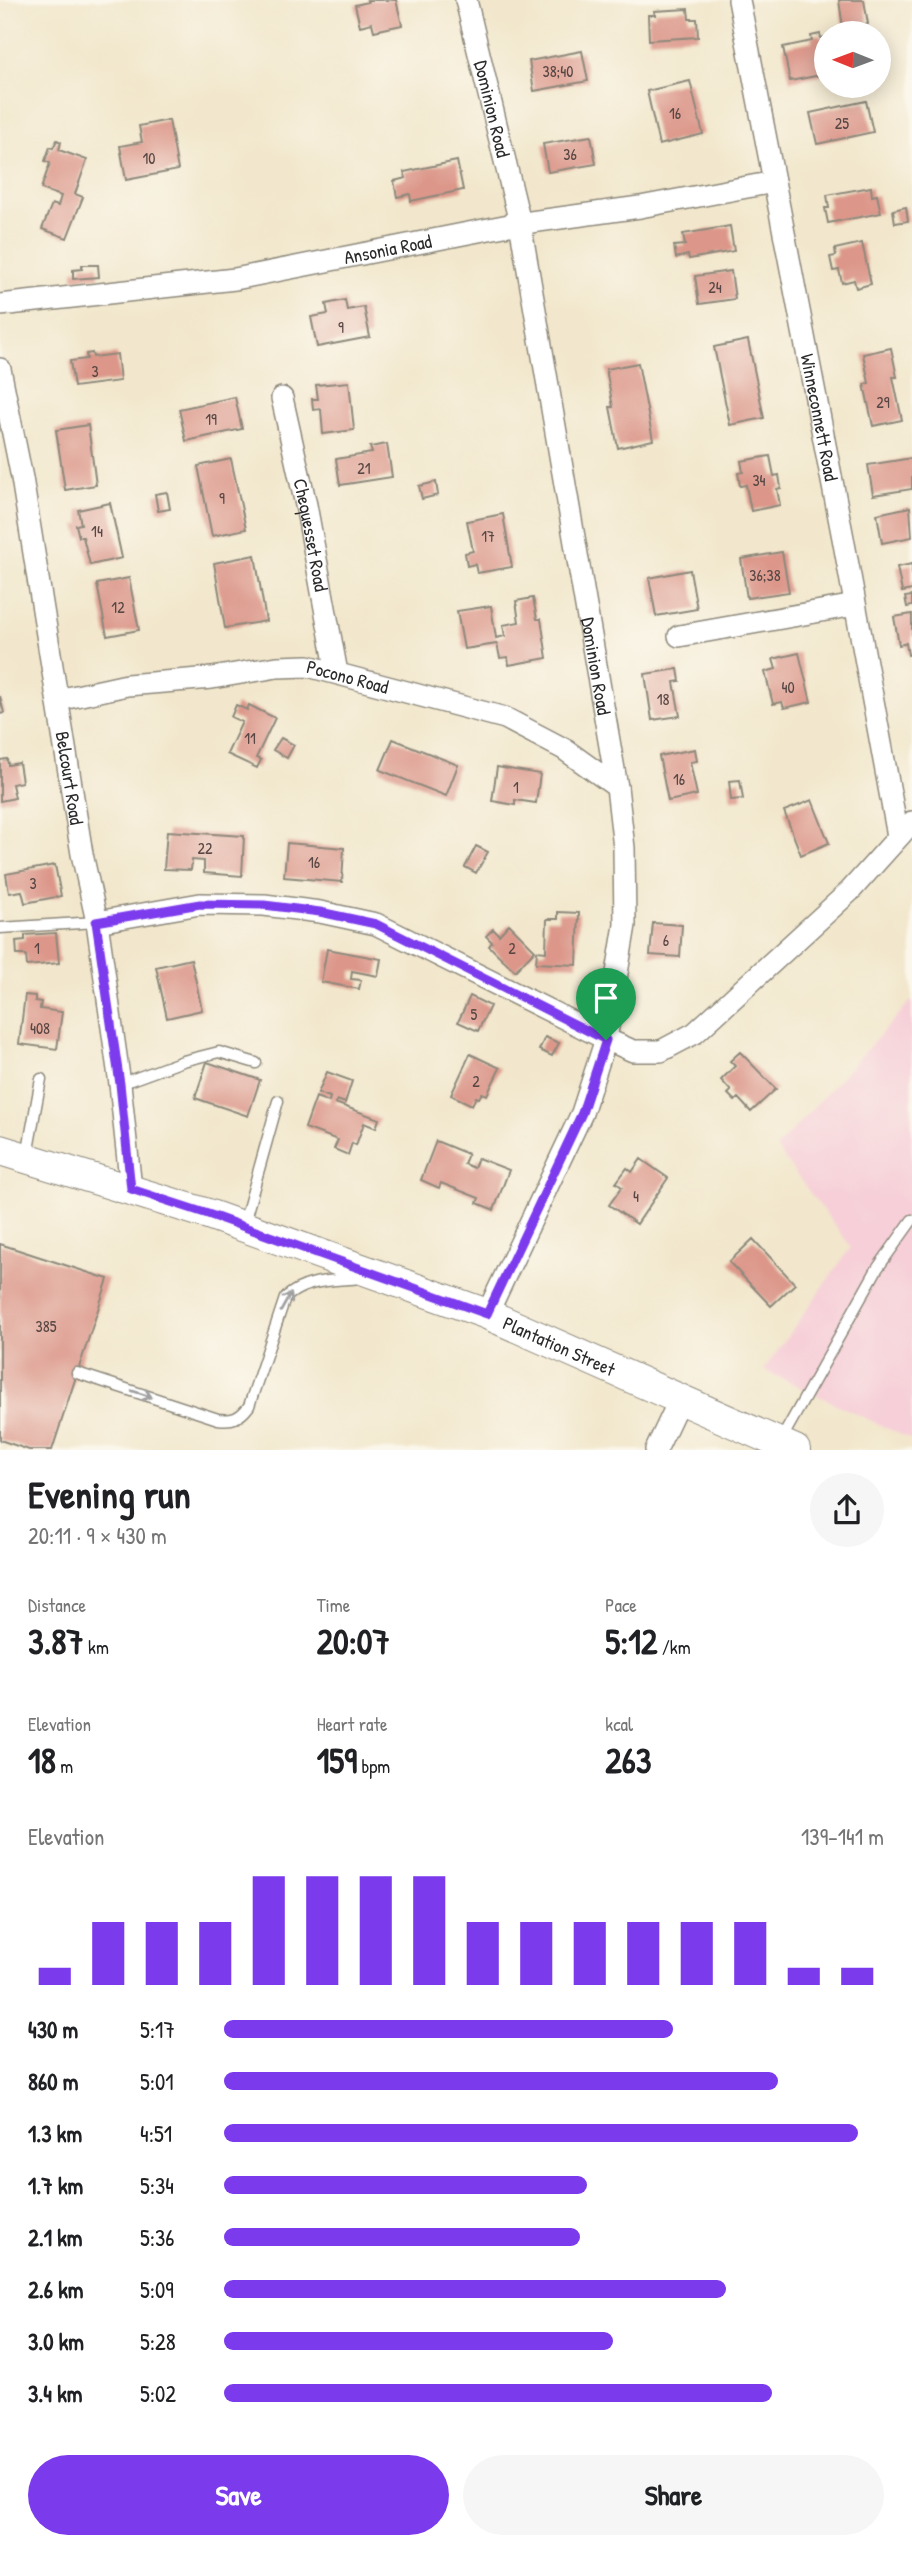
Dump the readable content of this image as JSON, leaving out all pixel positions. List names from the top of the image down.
{
  "streets": {
    "main road": ["Plantation Street"],
    "street": [
      "Dominion Road",
      "Ansonia Road",
      "Winneconnett Road",
      "Chequesset Road",
      "Pocono Road",
      "Belcourt Road"
    ]
  },
  "crossings": [
    ["Dominion Road", "Ansonia Road"],
    ["Dominion Road", "Pocono Road"],
    ["Dominion Road", "Plantation Street"],
    ["Ansonia Road", "Winneconnett Road"],
    ["Chequesset Road", "Pocono Road"],
    ["Pocono Road", "Belcourt Road"],
    ["Belcourt Road", "Plantation Street"]
  ],
  "house_numbers": [
    "38;40",
    "16",
    "25",
    "36",
    "10",
    "24",
    "9",
    "3",
    "29",
    "19",
    "21",
    "34",
    "9",
    "14",
    "17",
    "36;38",
    "12",
    "40",
    "18",
    "11",
    "16",
    "1",
    "22",
    "16",
    "3",
    "6",
    "1",
    "2",
    "5",
    "408",
    "2",
    "4",
    "385"
  ],
  "north": "left",
  "page": {
    "heading": ["Evening run", "20:11 · 9 × 430 m"],
    "stats": [
      ["Distance", "3.87 km"],
      ["Time", "20:07"],
      ["Pace", "5:12 /km"],
      ["Elevation", "18 m"],
      ["Heart rate", "159 bpm"],
      ["kcal", "263"]
    ],
    "chart": ["Elevation", "139–141 m"],
    "list": [
      {
        "name": "430 m",
        "note": "5:17"
      },
      {
        "name": "860 m",
        "note": "5:01"
      },
      {
        "name": "1.3 km",
        "note": "4:51"
      },
      {
        "name": "1.7 km",
        "note": "5:34"
      },
      {
        "name": "2.1 km",
        "note": "5:36"
      },
      {
        "name": "2.6 km",
        "note": "5:09"
      },
      {
        "name": "3.0 km",
        "note": "5:28"
      },
      {
        "name": "3.4 km",
        "note": "5:02"
      }
    ],
    "buttons": ["Save", "Share"]
  }
}
